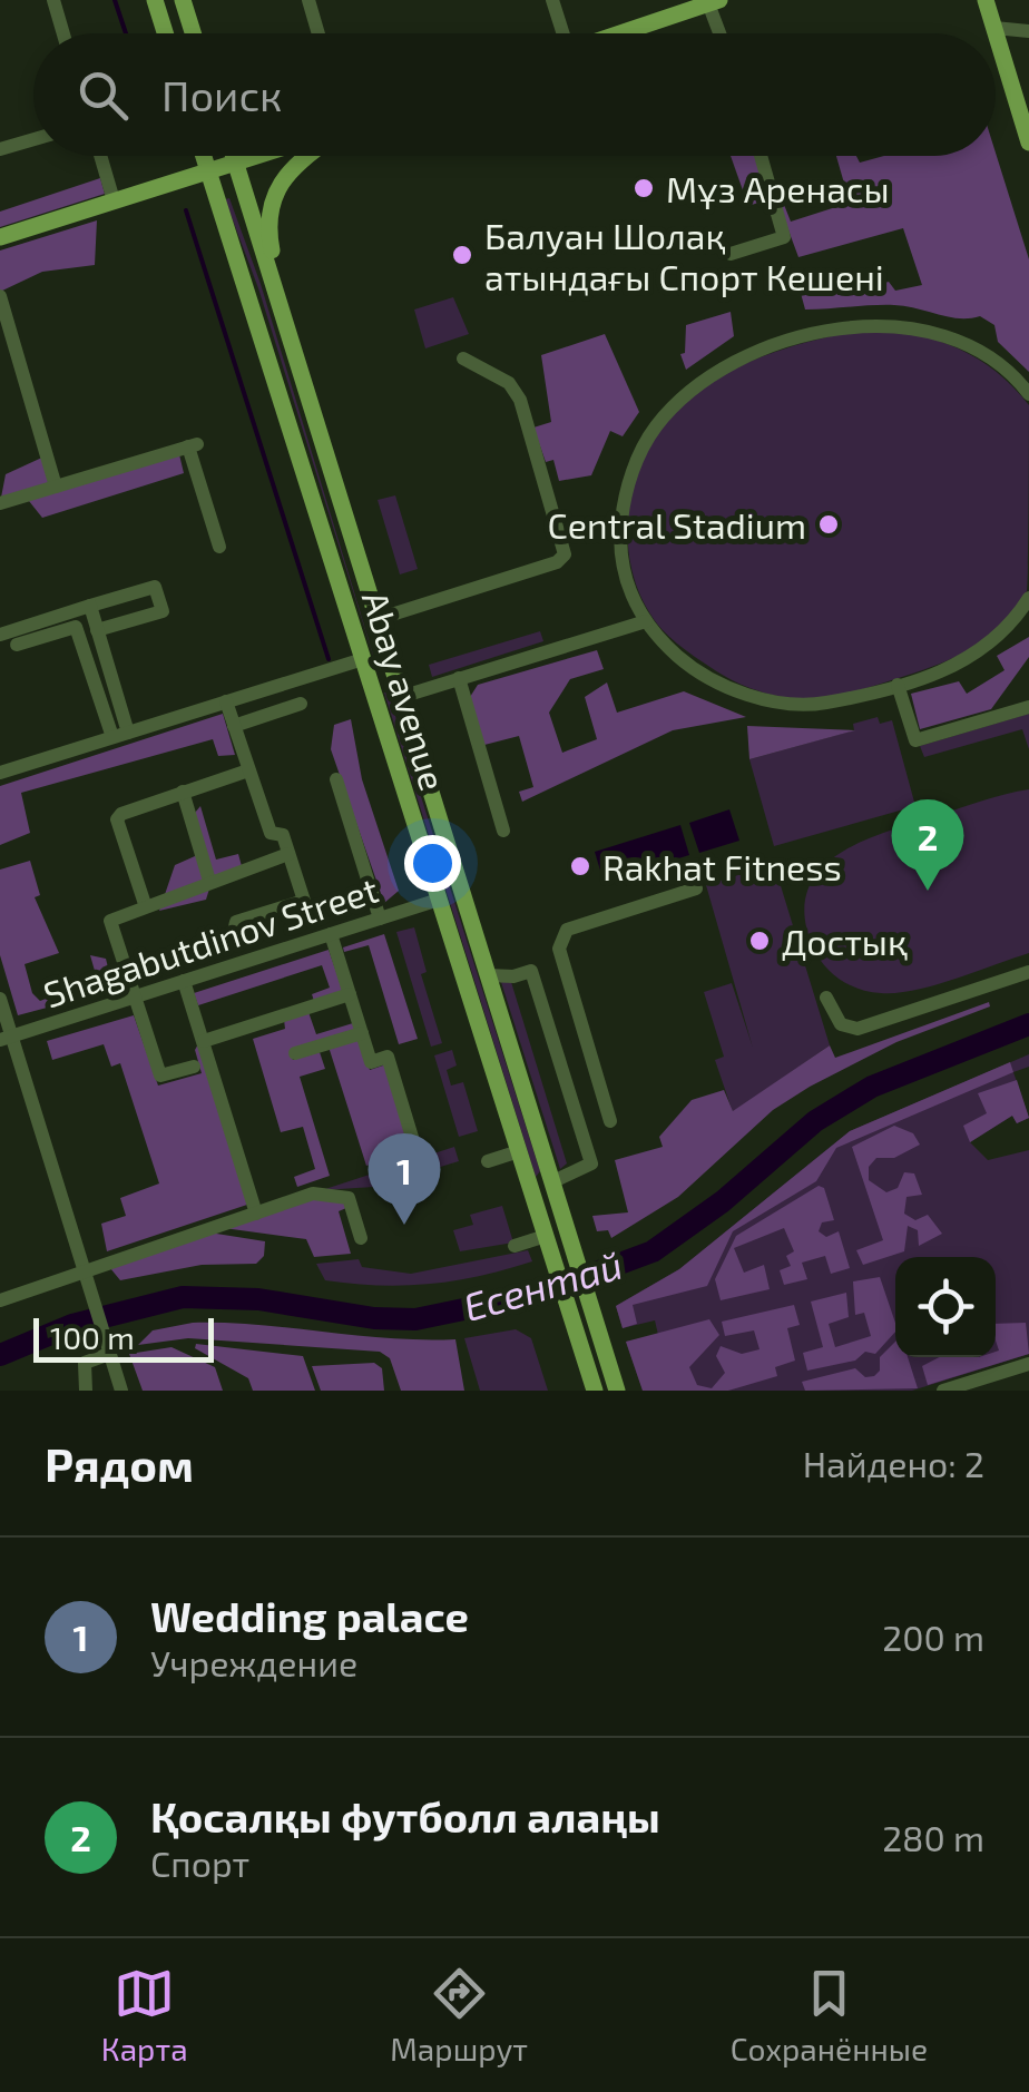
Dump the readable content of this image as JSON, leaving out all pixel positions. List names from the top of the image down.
{
  "streets": {
    "main road": ["Abay avenue"],
    "street": ["Shagabutdinov Street"]
  },
  "crossings": [
    ["Abay avenue", "Shagabutdinov Street"]
  ],
  "water": ["Есентай"],
  "places": [
    "Мұз Аренасы",
    "Балуан Шолақ атындағы Спорт Кешені",
    "Central Stadium",
    "Rakhat Fitness",
    "Достық"
  ],
  "scale_bar": "100 m",
  "page": {
    "search": "Поиск",
    "pins": ["2", "1"],
    "scale": "100 m",
    "heading": ["Рядом", "Найдено: 2"],
    "list": [
      {
        "mark": "1",
        "name": "Wedding palace",
        "note": "Учреждение",
        "value": "200 m"
      },
      {
        "mark": "2",
        "name": "Қосалқы футболл алаңы",
        "note": "Спорт",
        "value": "280 m"
      }
    ],
    "nav": ["Карта", "Маршрут", "Сохранённые"]
  }
}
